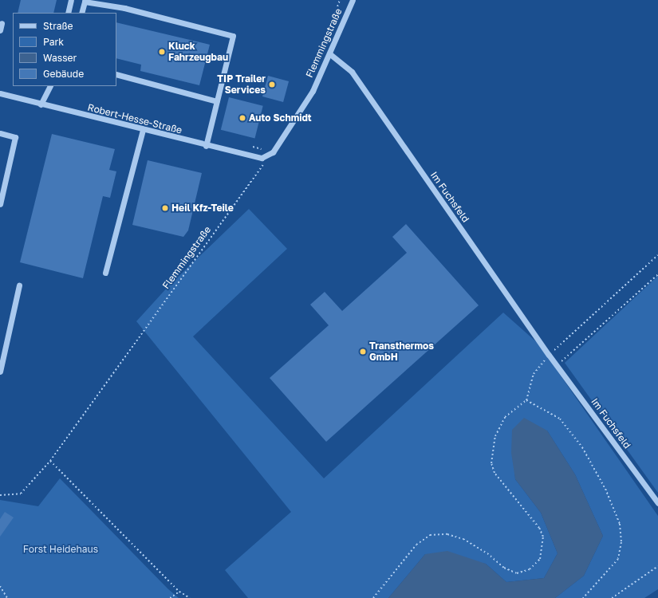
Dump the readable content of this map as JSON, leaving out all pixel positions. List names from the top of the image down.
{
  "streets": {
    "street": ["Flemmingstraße", "Robert-Hesse-Straße", "Im Fuchsfeld"]
  },
  "crossings": [
    ["Flemmingstraße", "Robert-Hesse-Straße"],
    ["Flemmingstraße", "Im Fuchsfeld"]
  ],
  "parks": ["Forst Heidehaus"],
  "places": [
    "Kluck Fahrzeugbau",
    "TIP Trailer Services",
    "Auto Schmidt",
    "Heil Kfz-Teile",
    "Transthermos GmbH"
  ],
  "legend": [
    "Straße",
    "Park",
    "Wasser",
    "Gebäude"
  ]
}
